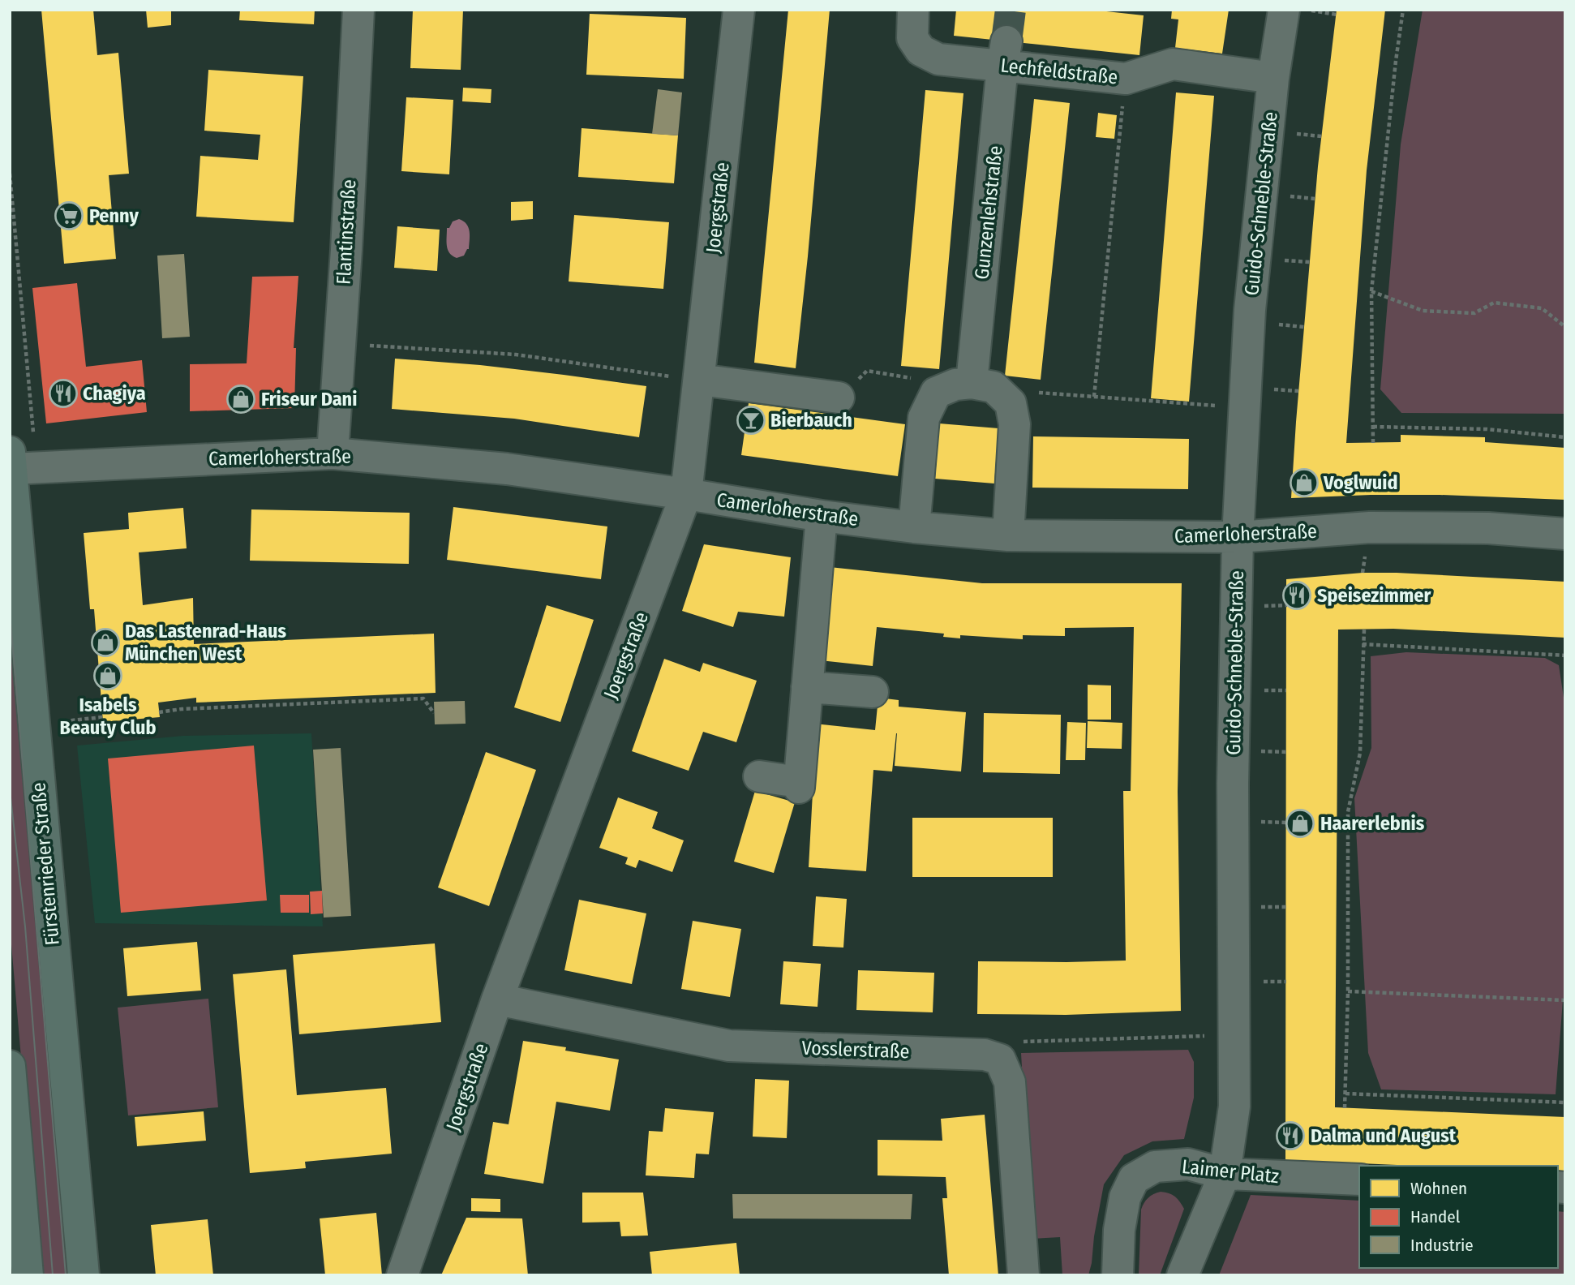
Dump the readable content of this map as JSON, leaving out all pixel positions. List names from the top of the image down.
{
  "streets": {
    "main road": ["Fürstenrieder Straße"],
    "street": [
      "Lechfeldstraße",
      "Guido-Schneble-Straße",
      "Joergstraße",
      "Gunzenlehstraße",
      "Flantinstraße",
      "Camerloherstraße",
      "Vosslerstraße",
      "Laimer Platz"
    ]
  },
  "crossings": [
    ["Lechfeldstraße", "Guido-Schneble-Straße"],
    ["Lechfeldstraße", "Gunzenlehstraße"],
    ["Guido-Schneble-Straße", "Camerloherstraße"],
    ["Guido-Schneble-Straße", "Laimer Platz"],
    ["Joergstraße", "Camerloherstraße"],
    ["Joergstraße", "Vosslerstraße"],
    ["Flantinstraße", "Camerloherstraße"],
    ["Camerloherstraße", "Fürstenrieder Straße"]
  ],
  "places": {
    "supermarket": ["Penny"],
    "restaurant": ["Chagiya", "Speisezimmer", "Dalma und August"],
    "shop": [
      "Friseur Dani",
      "Voglwuid",
      "Das Lastenrad-Haus München West",
      "Isabels Beauty Club",
      "Haarerlebnis"
    ],
    "bar": ["Bierbauch"]
  },
  "legend": ["Wohnen", "Handel", "Industrie"]
}
